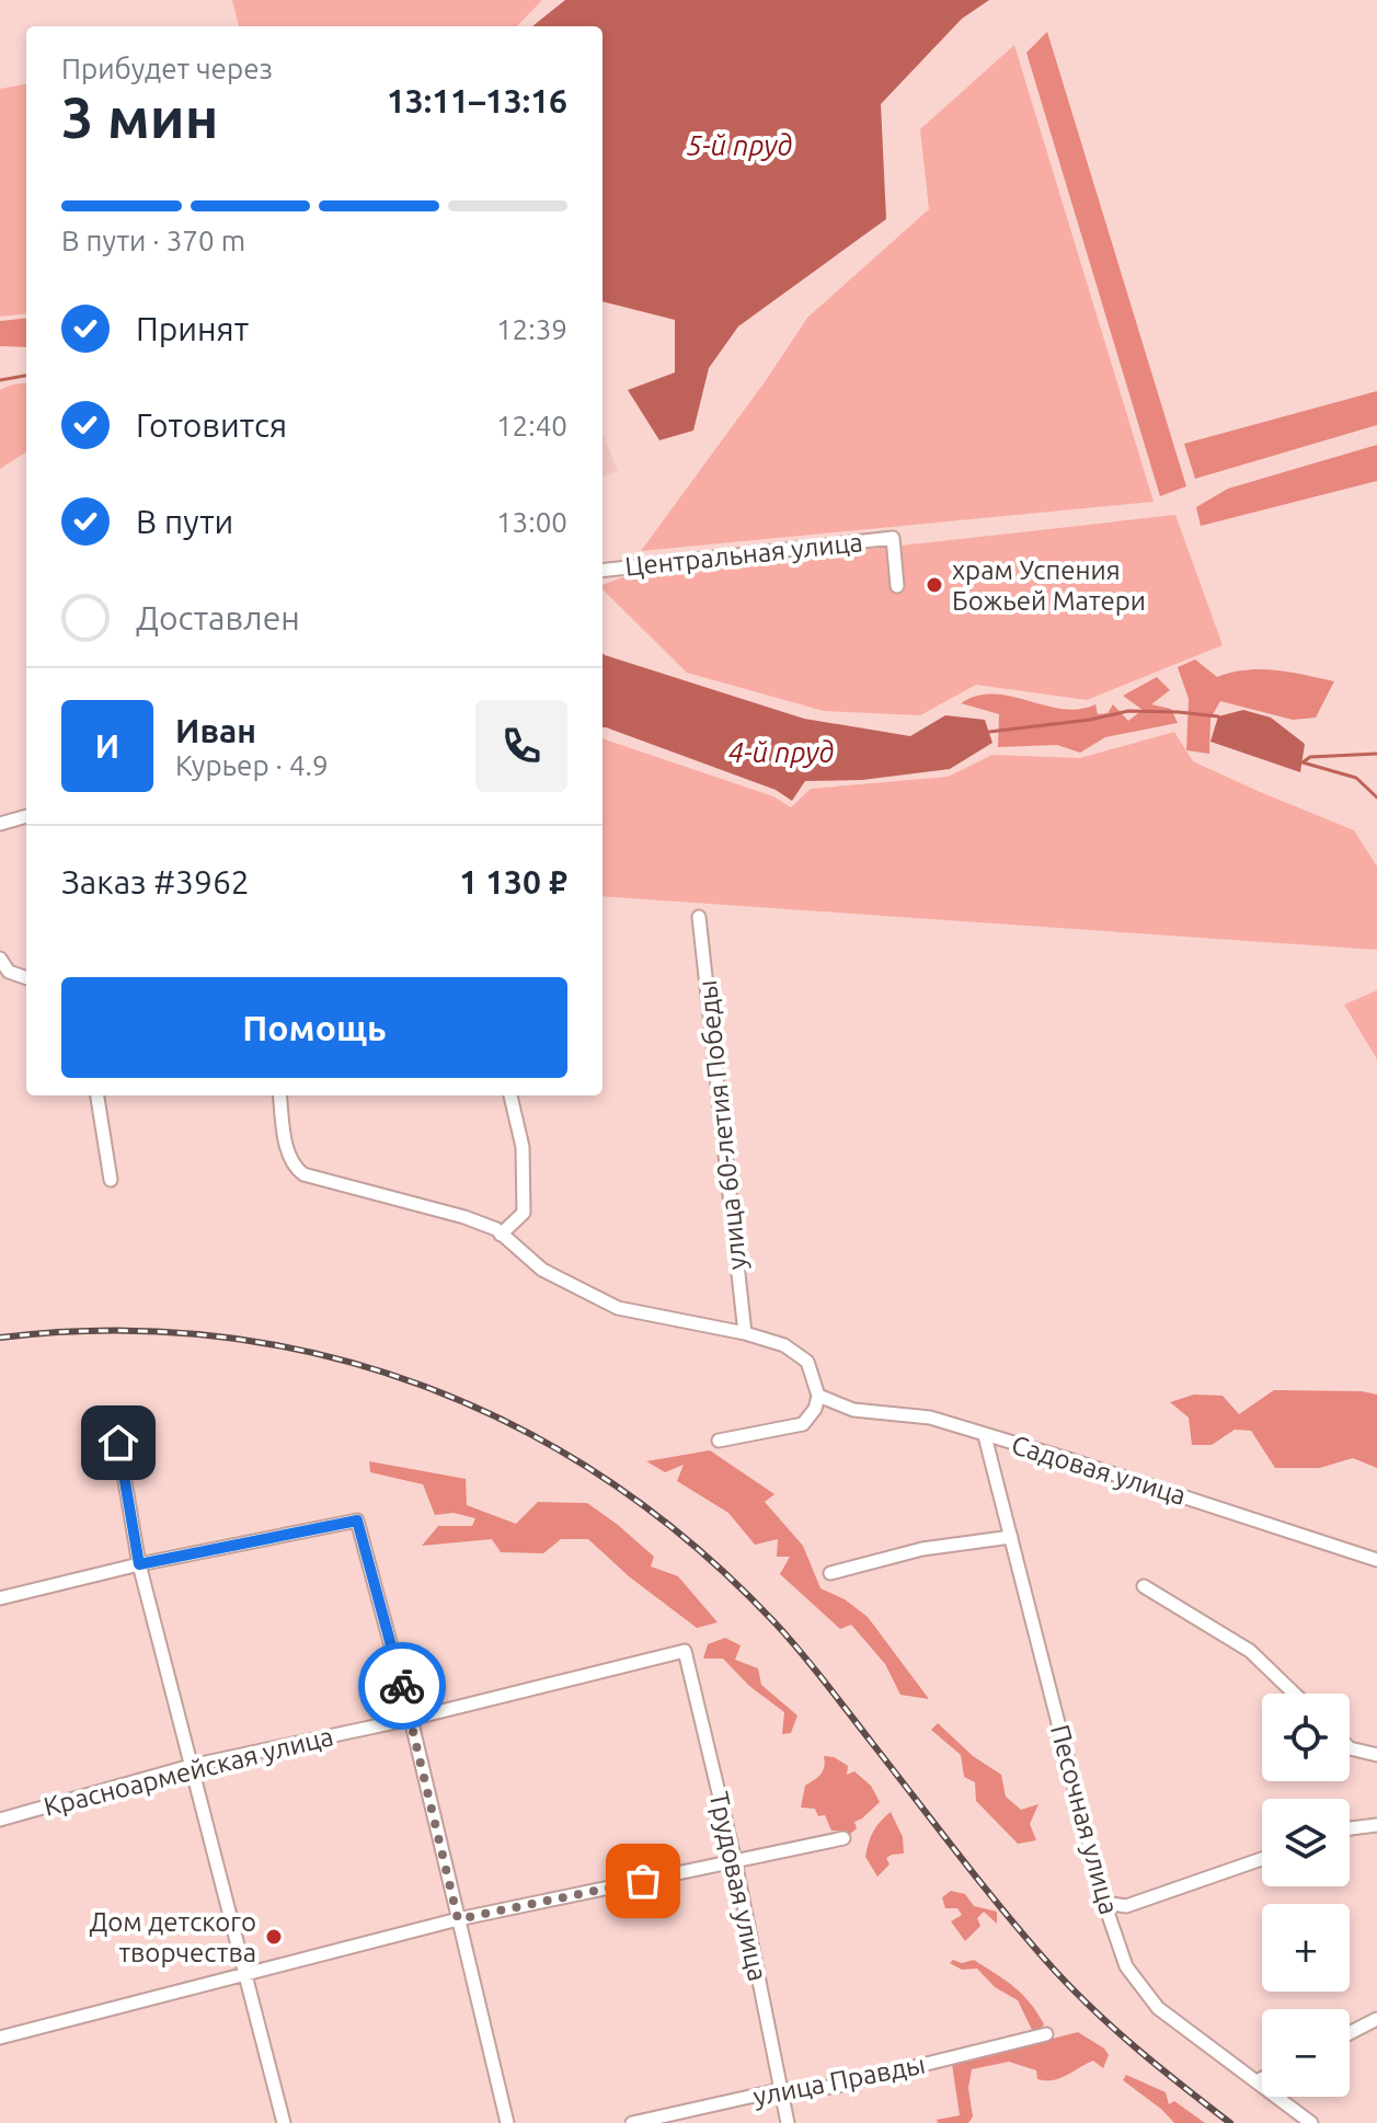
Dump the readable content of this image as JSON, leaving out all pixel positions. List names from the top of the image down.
{
  "streets": {
    "street": [
      "Центральная улица",
      "улица 60-летия Победы",
      "Садовая улица",
      "Красноармейская улица",
      "Песочная улица",
      "Трудовая улица",
      "улица Правды"
    ]
  },
  "crossings": [
    ["Садовая улица", "Песочная улица"],
    ["Красноармейская улица", "Трудовая улица"],
    ["Трудовая улица", "улица Правды"]
  ],
  "water": ["5-й пруд", "4-й пруд"],
  "places": ["храм Успения Божьей Матери", "Дом детского творчества"],
  "page": {
    "heading": ["3 мин", "Прибудет через", "13:11–13:16"],
    "panel": [
      "Иван",
      "Курьер · 4.9",
      "Заказ #3962",
      "1 130 ₽"
    ],
    "bar": "В пути · 370 m",
    "list": [
      ["Принят", "12:39"],
      ["Готовится", "12:40"],
      ["В пути", "13:00"],
      "Доставлен"
    ],
    "round": "И",
    "buttons": "Помощь",
    "map_buttons": ["+", "−"]
  }
}
